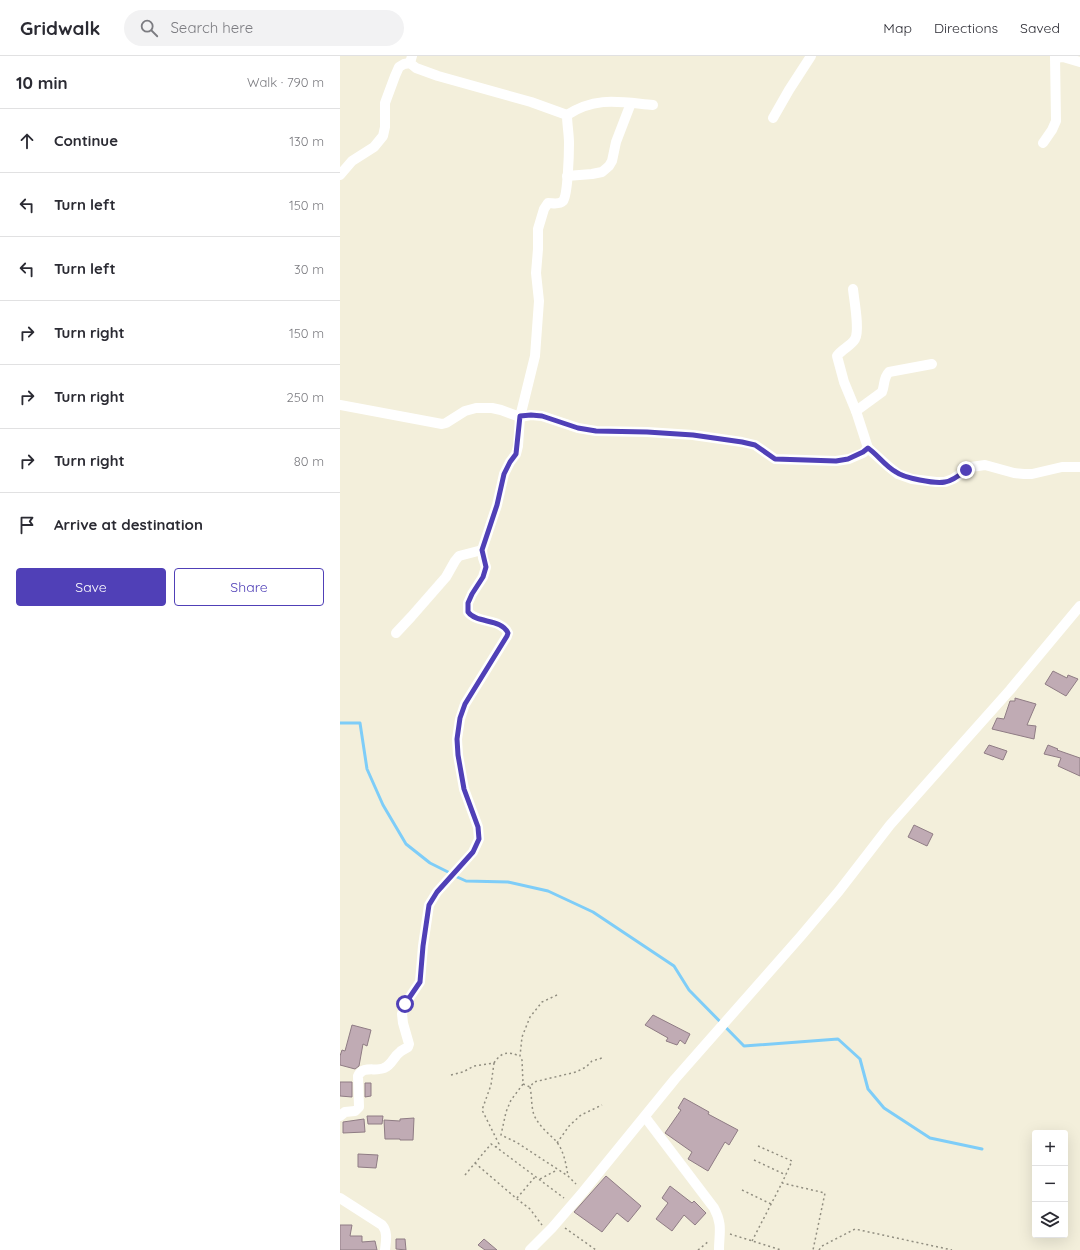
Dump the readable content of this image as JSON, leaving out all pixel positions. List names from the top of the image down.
{
  "page": {
    "header": "Gridwalk",
    "search": "Search here",
    "nav": ["Map", "Directions", "Saved"],
    "heading": ["10 min", "Walk · 790 m"],
    "list": [
      ["Continue", "130 m"],
      ["Turn left", "150 m"],
      ["Turn left", "30 m"],
      ["Turn right", "150 m"],
      ["Turn right", "250 m"],
      ["Turn right", "80 m"],
      "Arrive at destination"
    ],
    "buttons": ["Save", "Share"],
    "map_buttons": ["+", "−"]
  }
}
